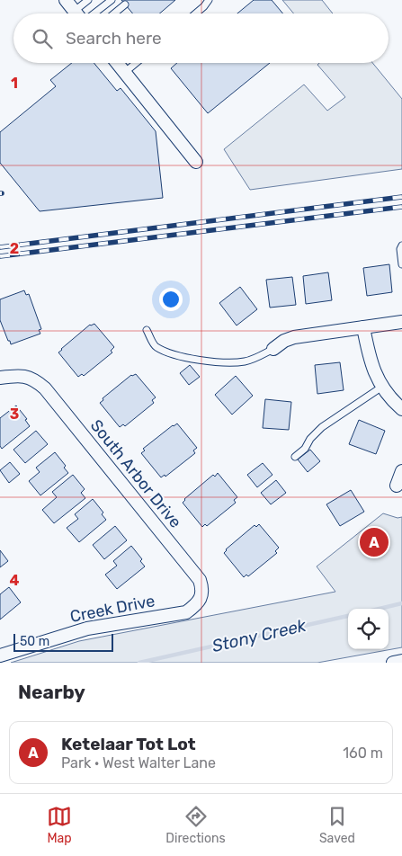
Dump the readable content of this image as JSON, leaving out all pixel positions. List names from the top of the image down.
{
  "streets": {
    "street": ["South Arbor Drive", "Creek Drive"]
  },
  "crossings": [
    ["South Arbor Drive", "Creek Drive"]
  ],
  "water": ["Stony Creek"],
  "scale_bar": "50 m",
  "page": {
    "search": "Search here",
    "pins": "A",
    "scale": "50 m",
    "heading": "Nearby",
    "list": [
      {
        "mark": "A",
        "name": "Ketelaar Tot Lot",
        "note": "Park · West Walter Lane",
        "value": "160 m"
      }
    ],
    "nav": ["Map", "Directions", "Saved"]
  },
  "grid": {
    "rows": [
      "1",
      "2",
      "3",
      "4"
    ]
  }
}
